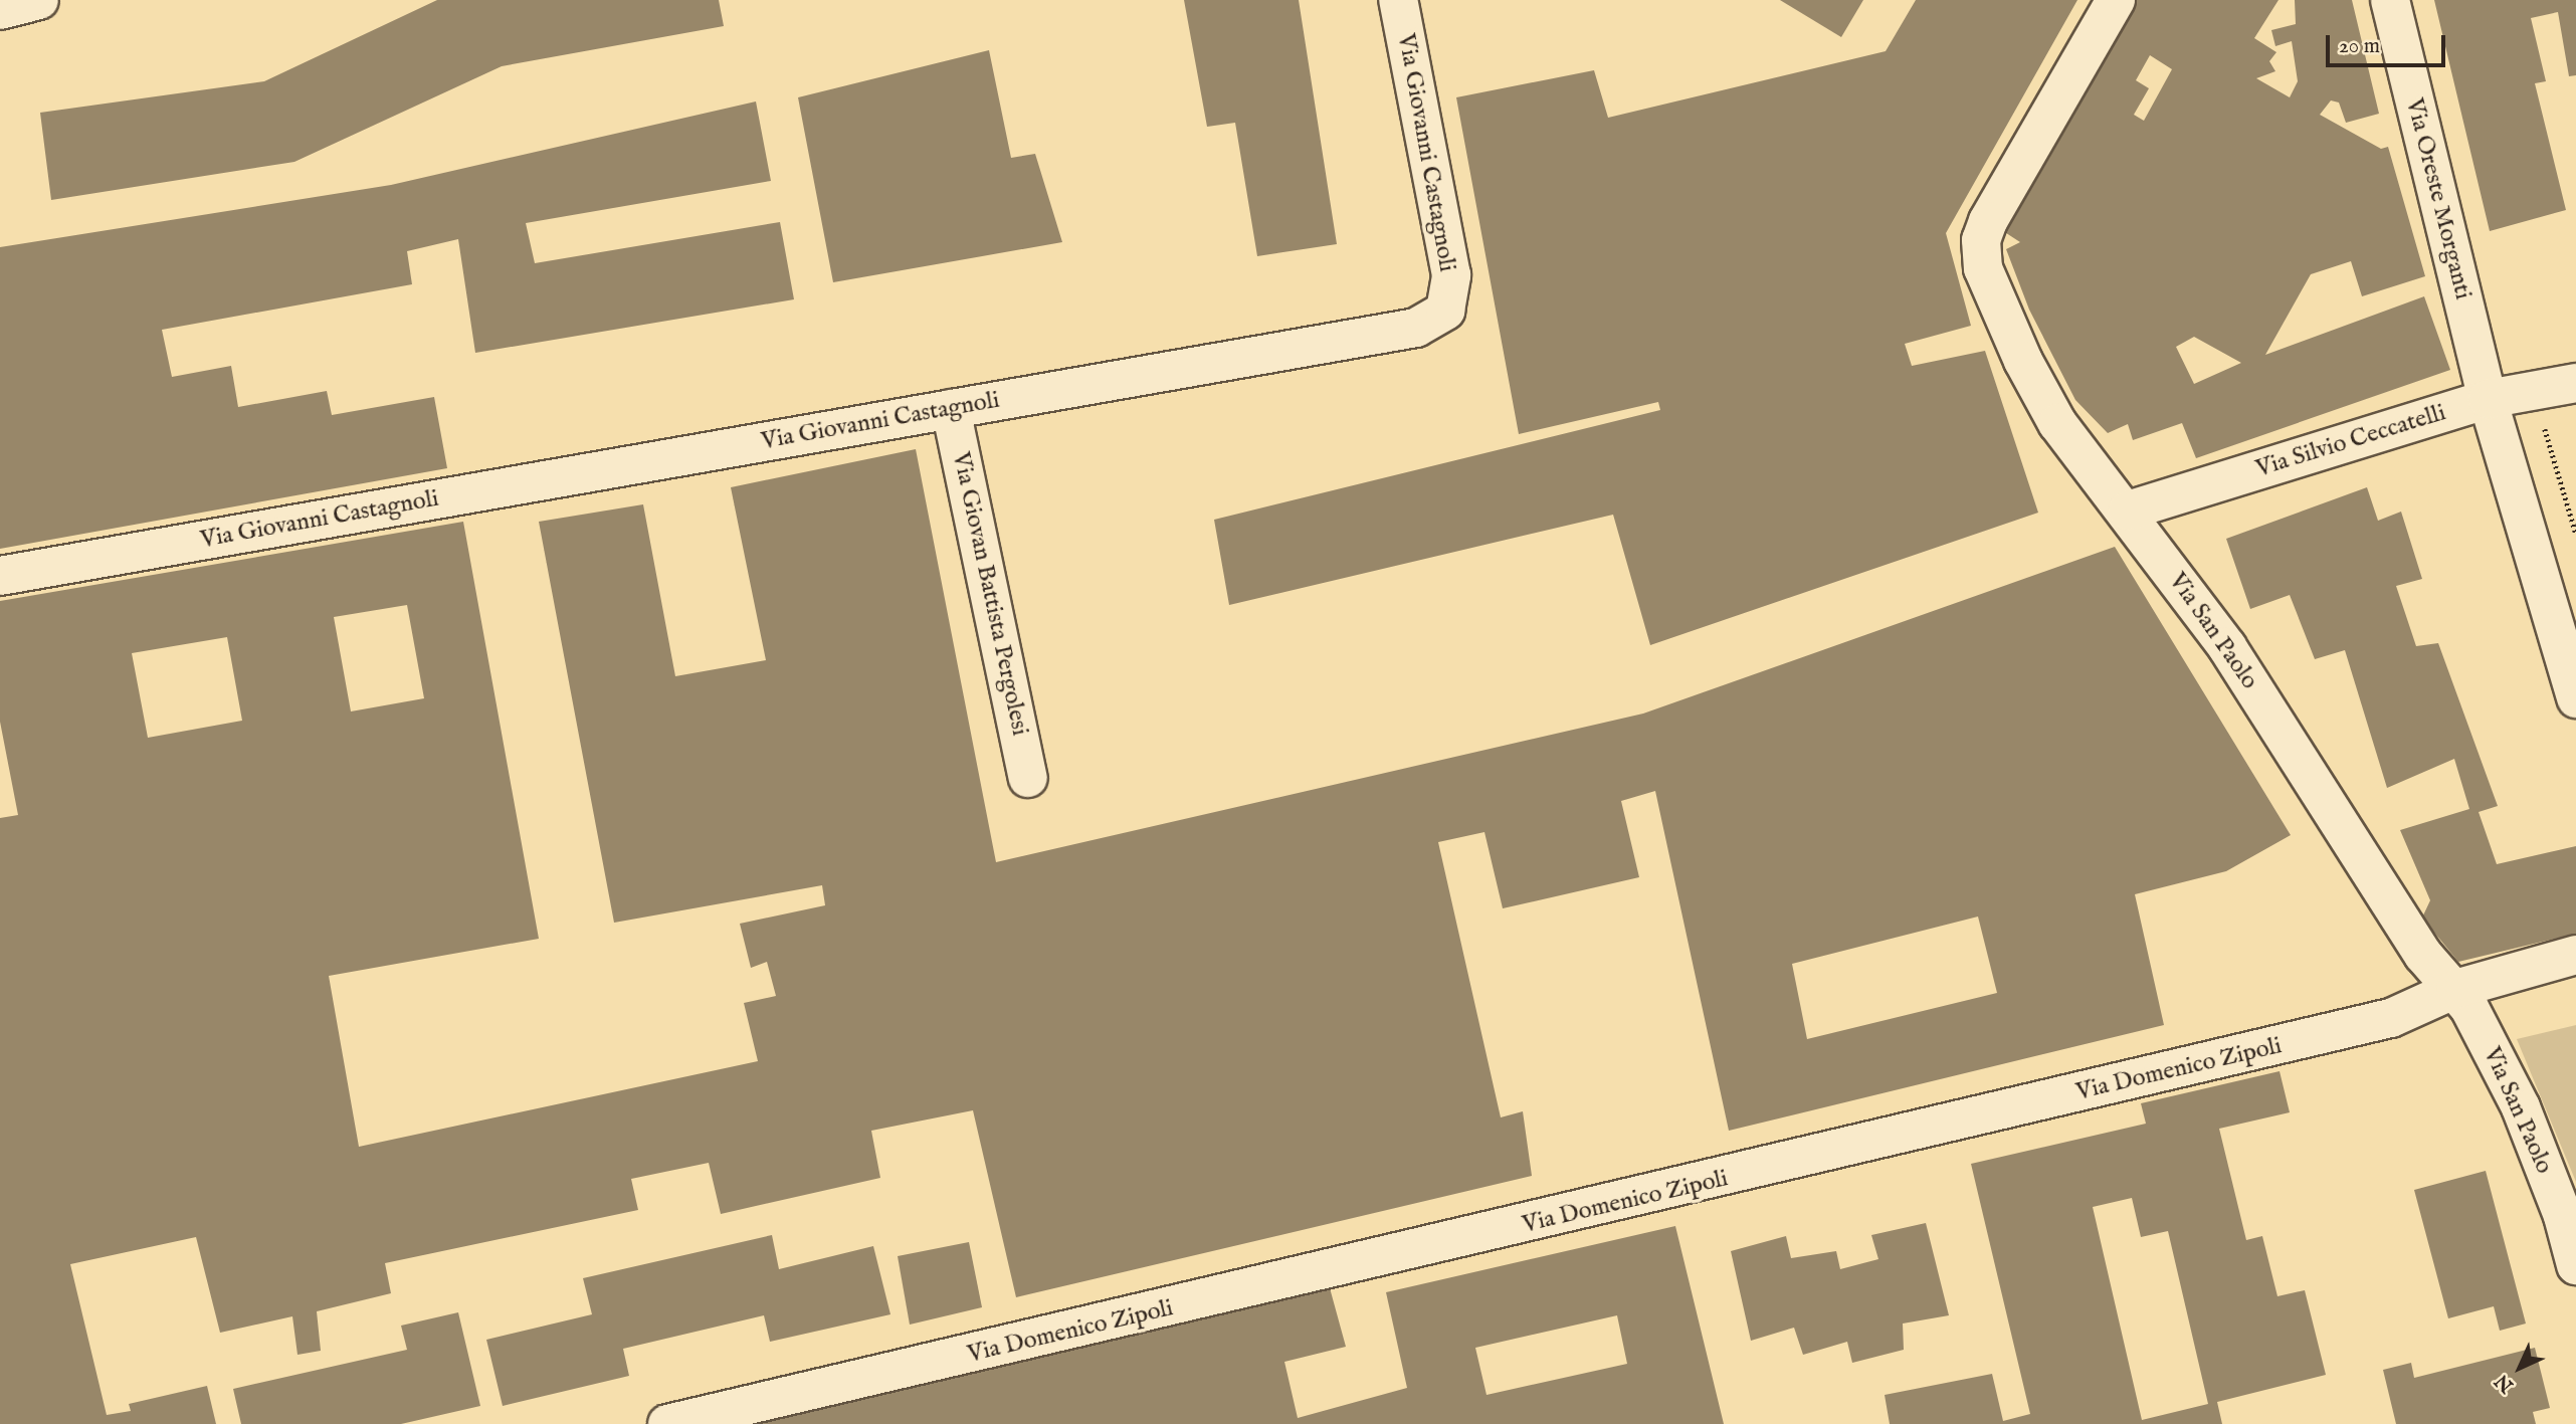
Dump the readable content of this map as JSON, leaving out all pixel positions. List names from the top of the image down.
{
  "streets": {
    "street": [
      "Via Giovanni Castagnoli",
      "Via Oreste Morganti",
      "Via Silvio Ceccatelli",
      "Via Giovan Battista Pergolesi",
      "Via San Paolo",
      "Via Domenico Zipoli"
    ]
  },
  "crossings": [
    ["Via Giovanni Castagnoli", "Via Giovan Battista Pergolesi"],
    ["Via Oreste Morganti", "Via Silvio Ceccatelli"],
    ["Via Silvio Ceccatelli", "Via San Paolo"],
    ["Via San Paolo", "Via Domenico Zipoli"]
  ],
  "scale_bar": "20 m",
  "north": "bottom left"
}
